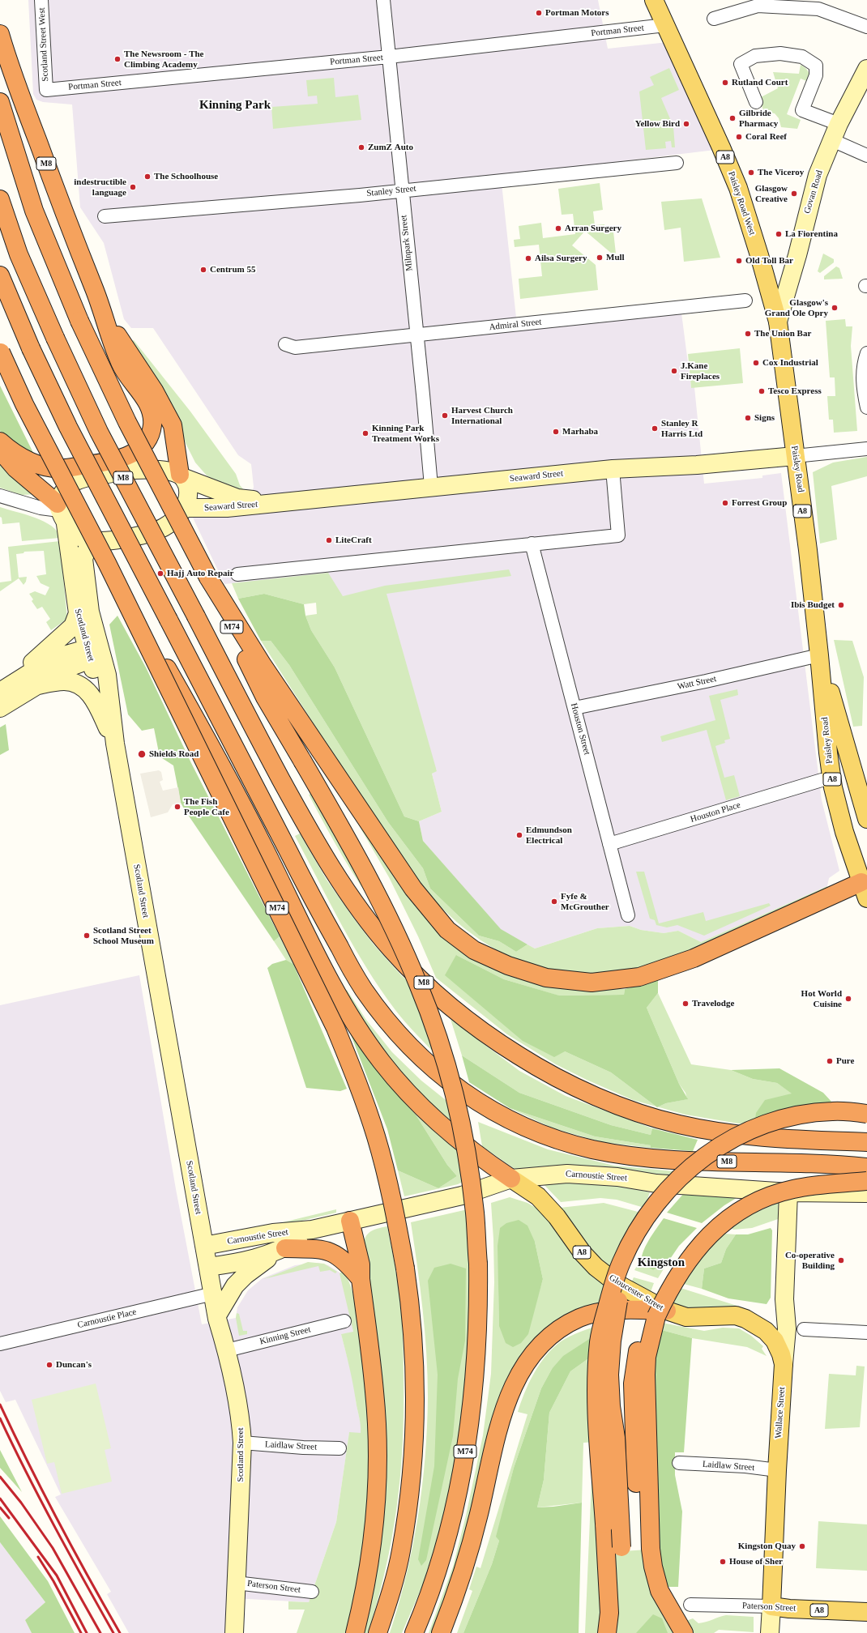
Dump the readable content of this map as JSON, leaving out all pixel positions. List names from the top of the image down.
{
  "streets": {
    "highway": ["M8", "M74"],
    "main road": [
      "A8",
      "Paisley Road West",
      "Paisley Road",
      "Gloucester Street",
      "Wallace Street",
      "Paterson Street"
    ],
    "street": [
      "Portman Street",
      "Scotland Street West",
      "Stanley Street",
      "Govan Road",
      "Milnpark Street",
      "Admiral Street",
      "Seaward Street",
      "Scotland Street",
      "Watt Street",
      "Houston Street",
      "Houston Place",
      "Carnoustie Street",
      "Carnoustie Place",
      "Kinning Street",
      "Laidlaw Street"
    ]
  },
  "crossings": [
    ["Portman Street", "Scotland Street West"],
    ["Portman Street", "Paisley Road West"],
    ["Portman Street", "Milnpark Street"],
    ["A8", "Gloucester Street"],
    ["A8", "Wallace Street"],
    ["M8", "Seaward Street"],
    ["Stanley Street", "Milnpark Street"],
    ["Govan Road", "Paisley Road West"],
    ["Govan Road", "Paisley Road"],
    ["Paisley Road West", "Paisley Road"],
    ["Milnpark Street", "Admiral Street"],
    ["Milnpark Street", "Seaward Street"],
    ["Paisley Road", "Seaward Street"],
    ["Paisley Road", "Watt Street"],
    ["Seaward Street", "Scotland Street"],
    ["Scotland Street", "Carnoustie Street"],
    ["Scotland Street", "Carnoustie Place"],
    ["Scotland Street", "Kinning Street"],
    ["Scotland Street", "Laidlaw Street"],
    ["Scotland Street", "Paterson Street"],
    ["Watt Street", "Houston Street"],
    ["Houston Street", "Houston Place"],
    ["Carnoustie Street", "Gloucester Street"],
    ["Carnoustie Street", "Wallace Street"],
    ["Wallace Street", "Laidlaw Street"],
    ["Wallace Street", "Paterson Street"]
  ],
  "districts": ["Kinning Park", "Kingston"],
  "places": [
    "Portman Motors",
    "The Newsroom - The Climbing Academy",
    "Rutland Court",
    "Gilbride Pharmacy",
    "Yellow Bird",
    "Coral Reef",
    "ZumZ Auto",
    "The Viceroy",
    "The Schoolhouse",
    "indestructible language",
    "Glasgow Creative",
    "Arran Surgery",
    "La Fiorentina",
    "Mull",
    "Ailsa Surgery",
    "Old Toll Bar",
    "Centrum 55",
    "Glasgow's Grand Ole Opry",
    "The Union Bar",
    "Cox Industrial",
    "J.Kane Fireplaces",
    "Tesco Express",
    "Harvest Church International",
    "Signs",
    "Stanley R Harris Ltd",
    "Marhaba",
    "Kinning Park Treatment Works",
    "Forrest Group",
    "LiteCraft",
    "Hajj Auto Repair",
    "Ibis Budget",
    "Shields Road",
    "The Fish People Cafe",
    "Edmundson Electrical",
    "Fyfe & McGrouther",
    "Scotland Street School Museum",
    "Hot World Cuisine",
    "Travelodge",
    "Pure",
    "Co-operative Building",
    "Duncan's",
    "Kingston Quay",
    "House of Sher"
  ]
}
